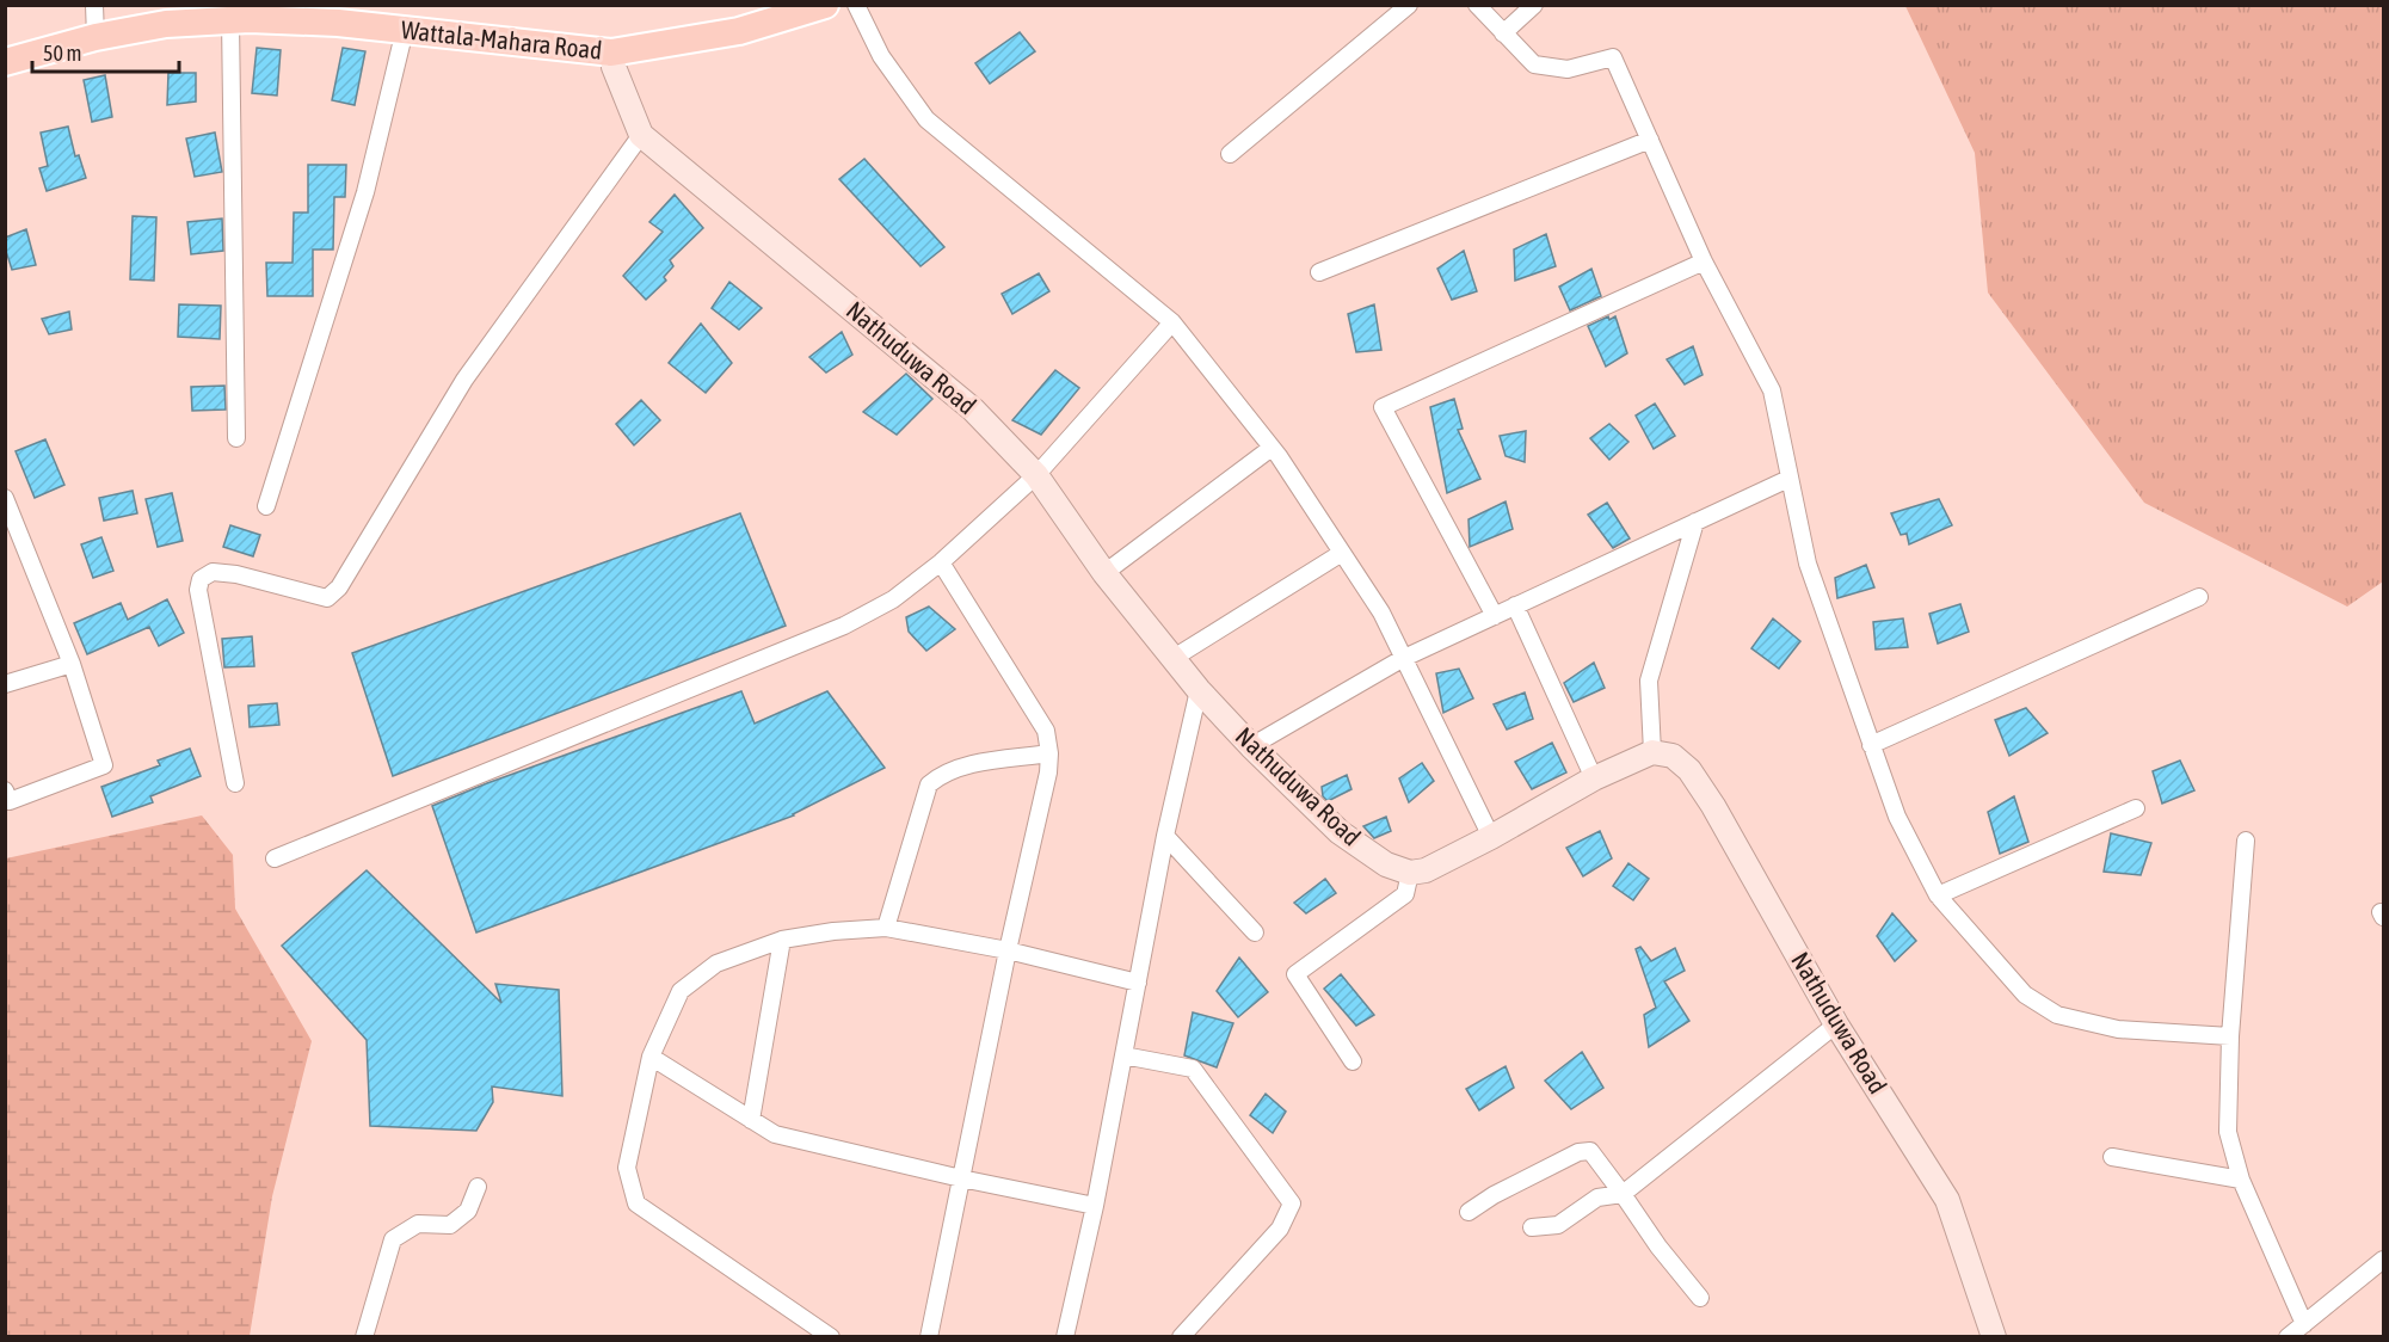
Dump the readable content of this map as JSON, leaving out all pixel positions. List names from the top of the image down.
{
  "streets": {
    "main road": ["Wattala-Mahara Road"],
    "street": ["Nathuduwa Road"]
  },
  "crossings": [
    ["Wattala-Mahara Road", "Nathuduwa Road"]
  ],
  "scale_bar": "50 m"
}
